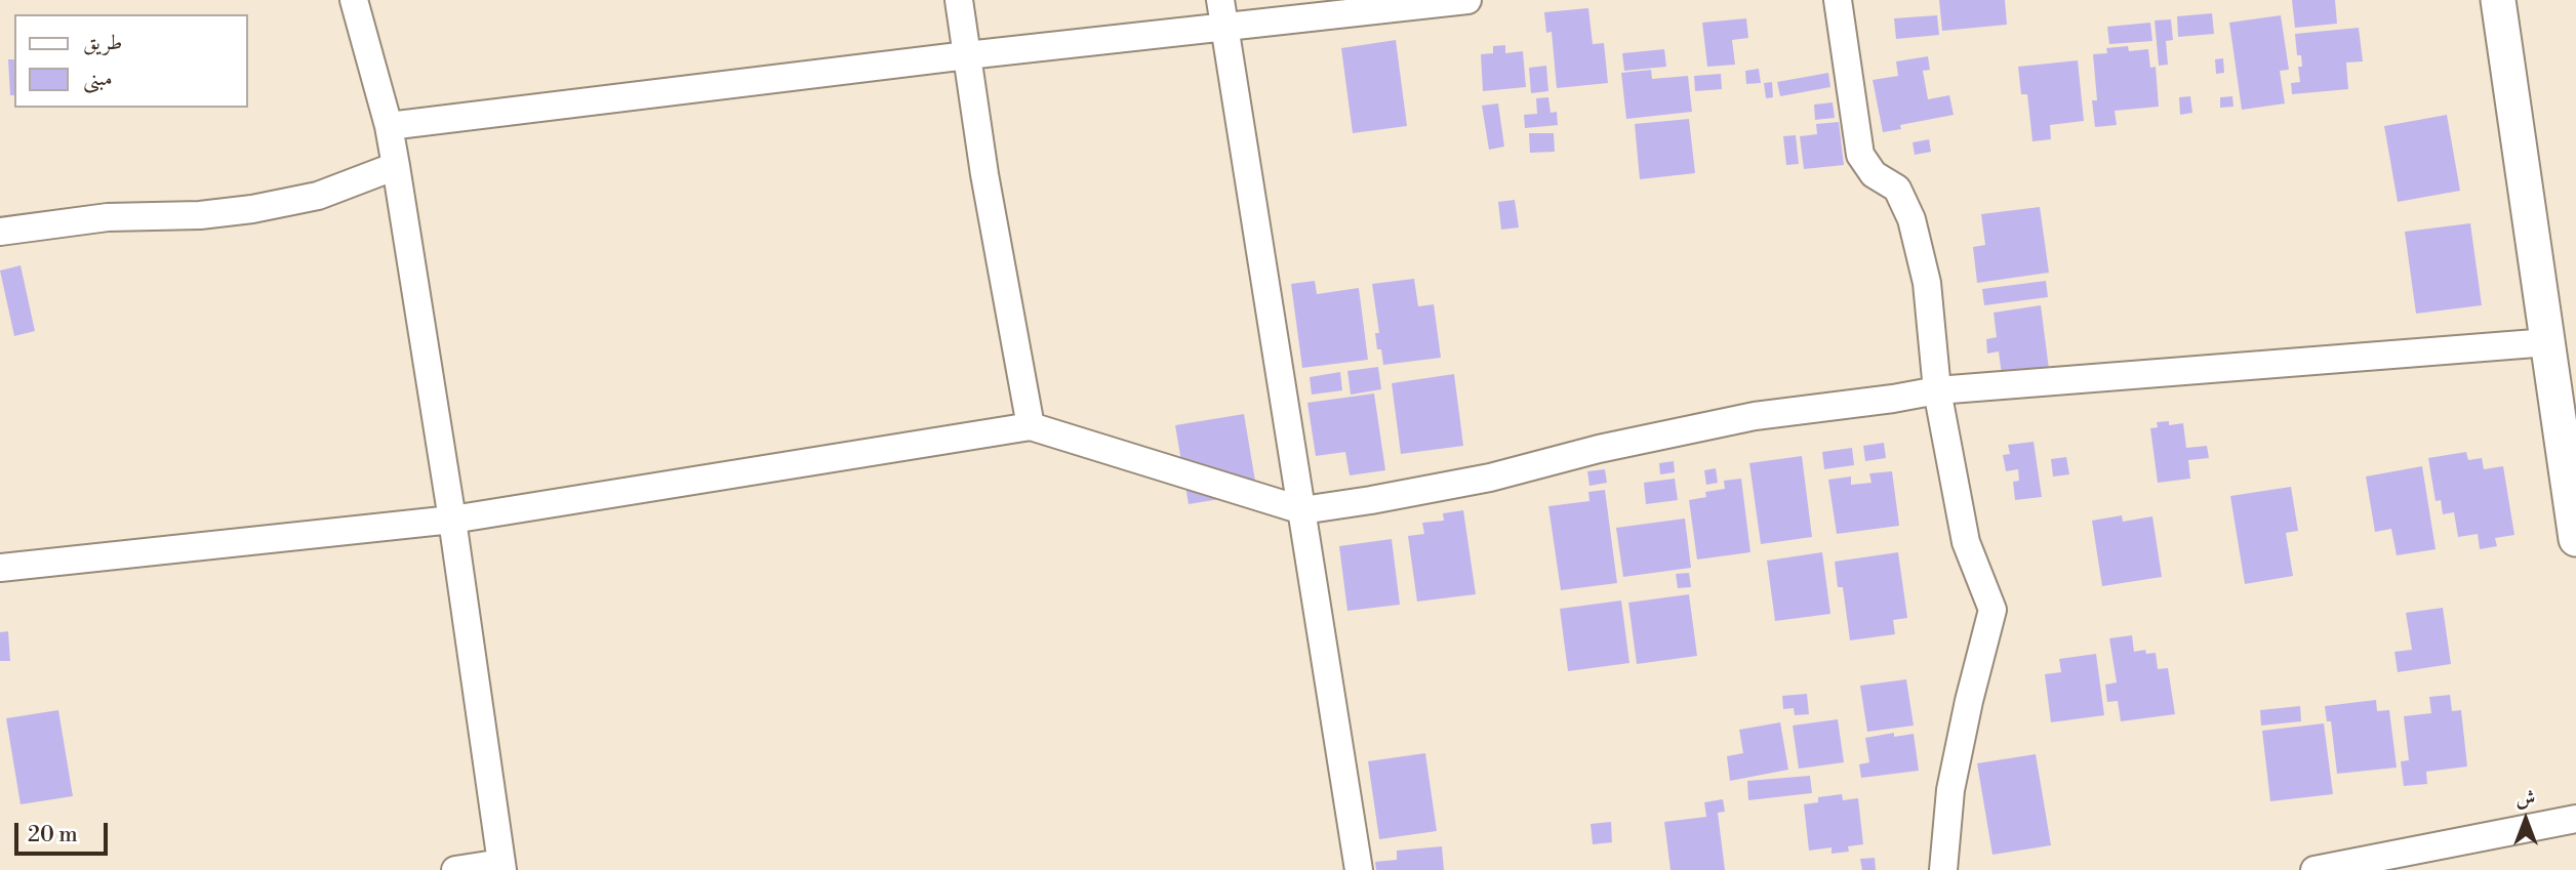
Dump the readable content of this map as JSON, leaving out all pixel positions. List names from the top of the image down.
{
  "legend": ["طريق", "مبنى"],
  "scale_bar": "20 m",
  "north": "top"
}
